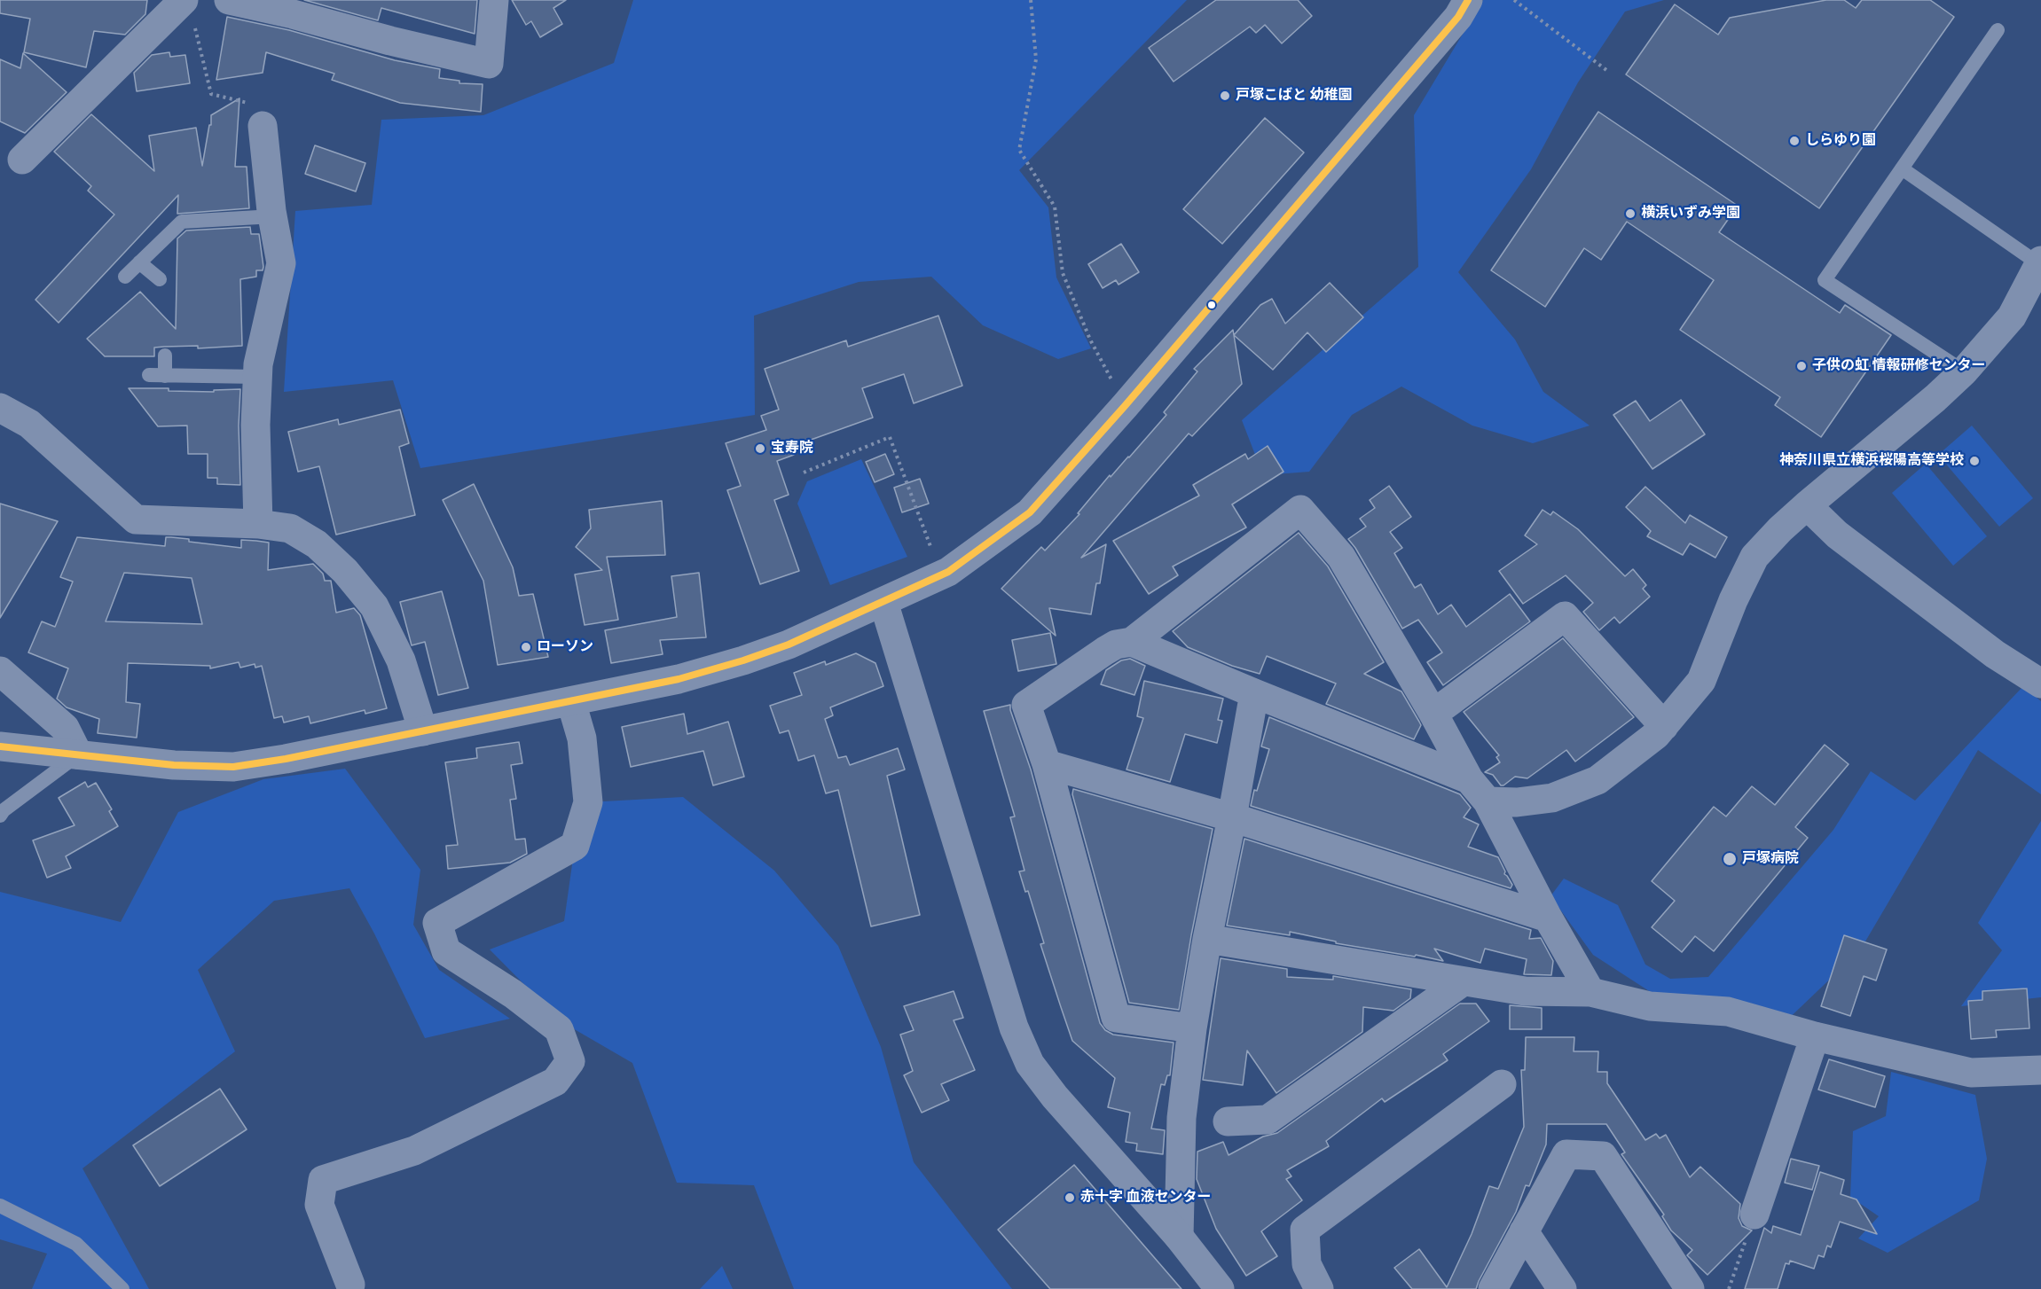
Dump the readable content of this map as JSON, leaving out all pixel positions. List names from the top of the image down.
{
  "places": [
    "戸塚こばと 幼稚園",
    "しらゆり園",
    "横浜いずみ学園",
    "子供の虹 情報研修センター",
    "宝寿院",
    "神奈川県立横浜桜陽高等学校",
    "ローソン",
    "戸塚病院",
    "赤十字 血液センター"
  ]
}
